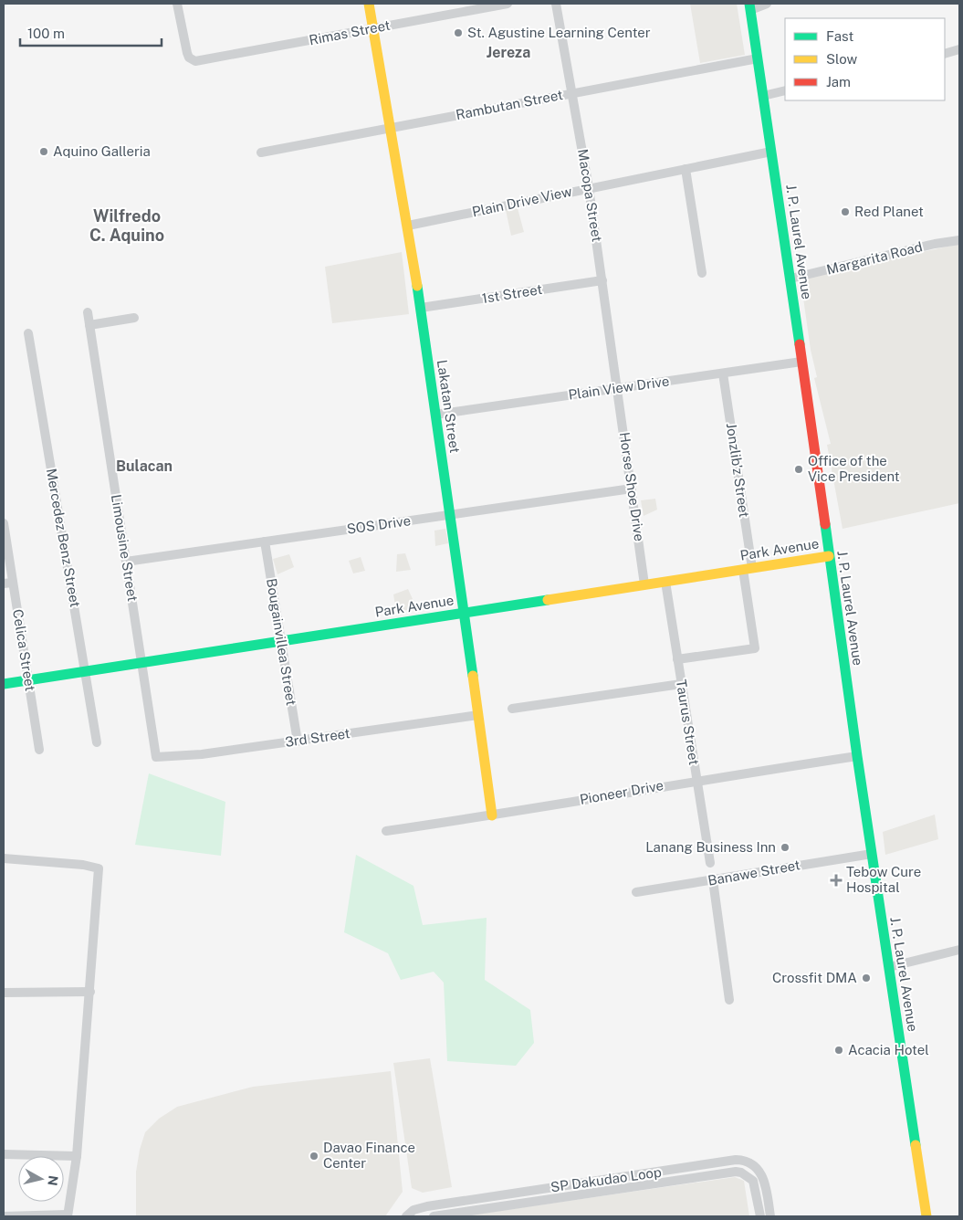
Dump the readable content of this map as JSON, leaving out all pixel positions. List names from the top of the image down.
{
  "streets": {
    "street": [
      "Rimas Street",
      "Rambutan Street",
      "Macopa Street",
      "Plain Drive View",
      "J. P. Laurel Avenue",
      "Margarita Road",
      "1st Street",
      "Plain View Drive",
      "Lakatan Street",
      "Jonzlib'z Street",
      "Horse Shoe Drive",
      "SOS Drive",
      "Mercedez Benz Street",
      "Limousine Street",
      "Park Avenue",
      "Bougainvillea Street",
      "Celica Street",
      "Taurus Street",
      "3rd Street",
      "Pioneer Drive",
      "Banawe Street",
      "SP Dakudao Loop"
    ]
  },
  "crossings": [
    ["Rimas Street", "Lakatan Street"],
    ["Rambutan Street", "Macopa Street"],
    ["Rambutan Street", "J. P. Laurel Avenue"],
    ["Rambutan Street", "Lakatan Street"],
    ["Macopa Street", "Plain Drive View"],
    ["Macopa Street", "1st Street"],
    ["Macopa Street", "Plain View Drive"],
    ["Macopa Street", "Horse Shoe Drive"],
    ["Plain Drive View", "J. P. Laurel Avenue"],
    ["Plain Drive View", "Lakatan Street"],
    ["J. P. Laurel Avenue", "Margarita Road"],
    ["J. P. Laurel Avenue", "Plain View Drive"],
    ["J. P. Laurel Avenue", "Park Avenue"],
    ["J. P. Laurel Avenue", "Pioneer Drive"],
    ["J. P. Laurel Avenue", "Banawe Street"],
    ["1st Street", "Lakatan Street"],
    ["Plain View Drive", "Lakatan Street"],
    ["Plain View Drive", "Jonzlib'z Street"],
    ["Plain View Drive", "Horse Shoe Drive"],
    ["Lakatan Street", "SOS Drive"],
    ["Lakatan Street", "Park Avenue"],
    ["Lakatan Street", "3rd Street"],
    ["Lakatan Street", "Pioneer Drive"],
    ["Jonzlib'z Street", "Park Avenue"],
    ["Jonzlib'z Street", "Taurus Street"],
    ["Horse Shoe Drive", "SOS Drive"],
    ["Horse Shoe Drive", "Park Avenue"],
    ["SOS Drive", "Limousine Street"],
    ["SOS Drive", "Bougainvillea Street"],
    ["Mercedez Benz Street", "Park Avenue"],
    ["Limousine Street", "Park Avenue"],
    ["Limousine Street", "3rd Street"],
    ["Park Avenue", "Bougainvillea Street"],
    ["Park Avenue", "Celica Street"],
    ["Park Avenue", "Taurus Street"],
    ["Bougainvillea Street", "3rd Street"],
    ["Taurus Street", "Pioneer Drive"]
  ],
  "districts": ["Jereza", "Wilfredo C. Aquino", "Bulacan"],
  "places": {
    "other": [
      "St. Agustine Learning Center",
      "Aquino Galleria",
      "Red Planet",
      "Office of the Vice President",
      "Lanang Business Inn",
      "Crossfit DMA",
      "Acacia Hotel",
      "Davao Finance Center"
    ],
    "health": ["Tebow Cure Hospital"]
  },
  "legend": ["Fast", "Slow", "Jam"],
  "scale_bar": "100 m",
  "north": "right"
}
